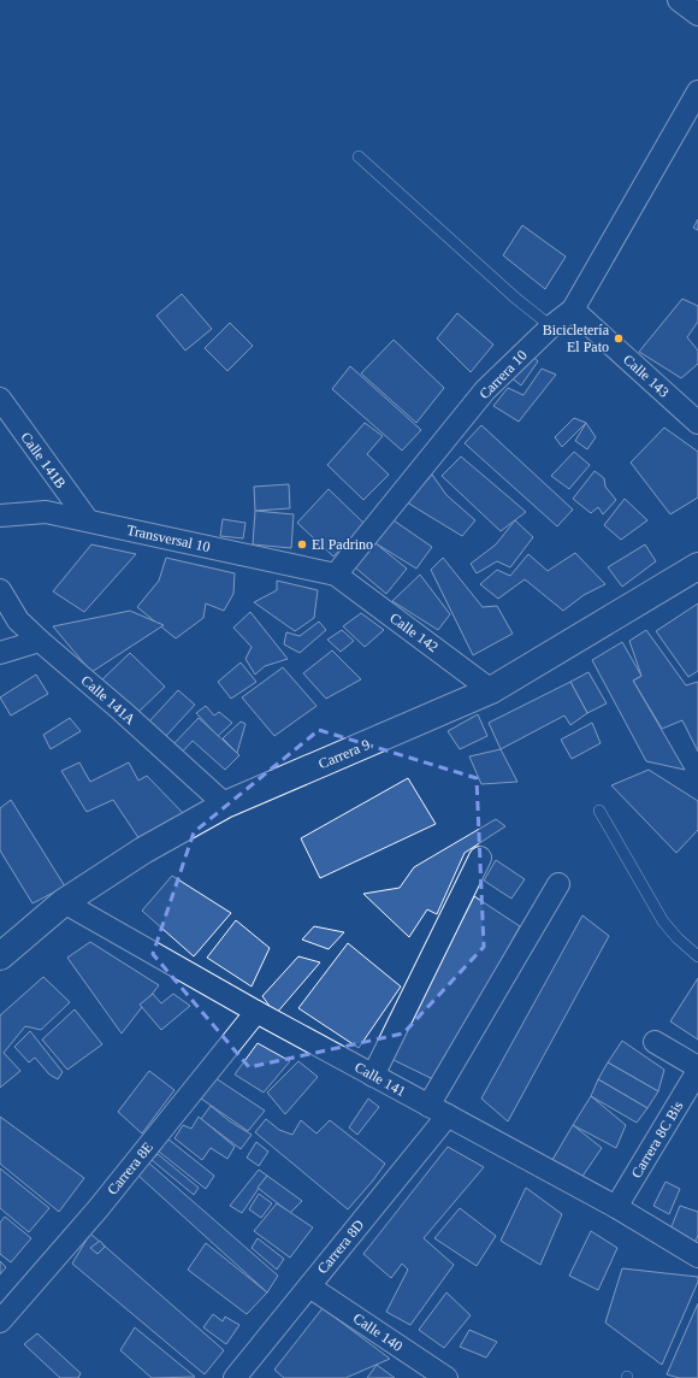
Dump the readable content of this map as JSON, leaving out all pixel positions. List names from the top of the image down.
{
  "streets": {
    "street": [
      "Carrera 10",
      "Calle 143",
      "Calle 141B",
      "Transversal 10",
      "Calle 142",
      "Calle 141A",
      "Carrera 9",
      "Calle 141",
      "Carrera 8C Bis",
      "Carrera 8E",
      "Carrera 8D",
      "Calle 140"
    ]
  },
  "crossings": [
    ["Carrera 10", "Calle 143"],
    ["Carrera 10", "Transversal 10"],
    ["Carrera 10", "Calle 142"],
    ["Calle 141B", "Transversal 10"],
    ["Transversal 10", "Calle 142"],
    ["Calle 142", "Carrera 9"],
    ["Calle 141A", "Carrera 9"],
    ["Carrera 9", "Calle 141"],
    ["Calle 141", "Carrera 8C Bis"],
    ["Calle 141", "Carrera 8E"],
    ["Calle 141", "Carrera 8D"],
    ["Carrera 8D", "Calle 140"]
  ],
  "places": ["Bicicletería El Pato", "El Padrino"]
}
